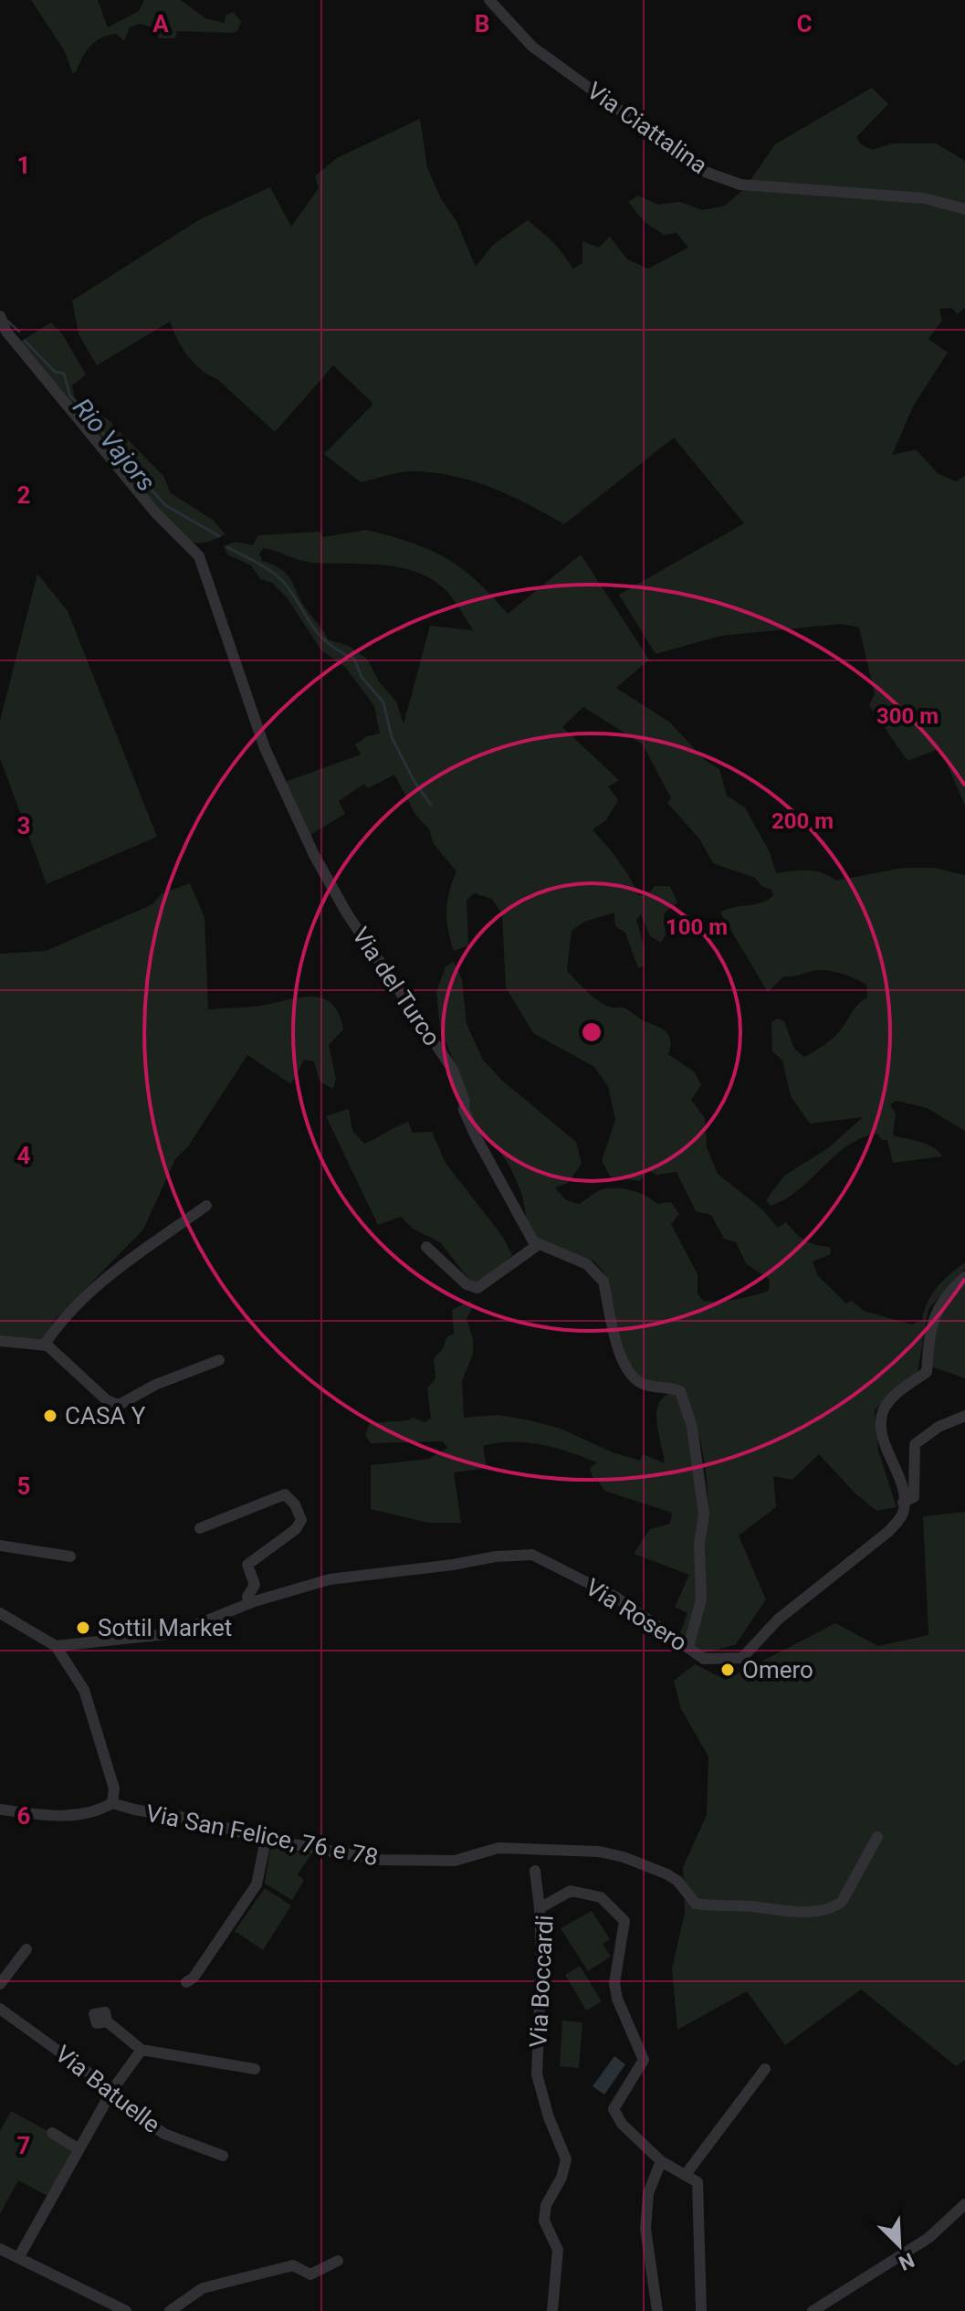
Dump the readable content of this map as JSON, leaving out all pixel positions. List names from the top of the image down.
{
  "streets": {
    "street": [
      "Via Ciattalina",
      "Via del Turco",
      "Via Rosero",
      "Via San Felice, 76 e 78",
      "Via Boccardi",
      "Via Batuelle"
    ]
  },
  "water": ["Rio Vajors"],
  "places": ["CASA Y", "Sottil Market", "Omero"],
  "north": "bottom right",
  "grid": {
    "columns": ["A", "B", "C"],
    "rows": [
      "1",
      "2",
      "3",
      "4",
      "5",
      "6",
      "7"
    ]
  },
  "rings": ["300 m", "200 m", "100 m"]
}
